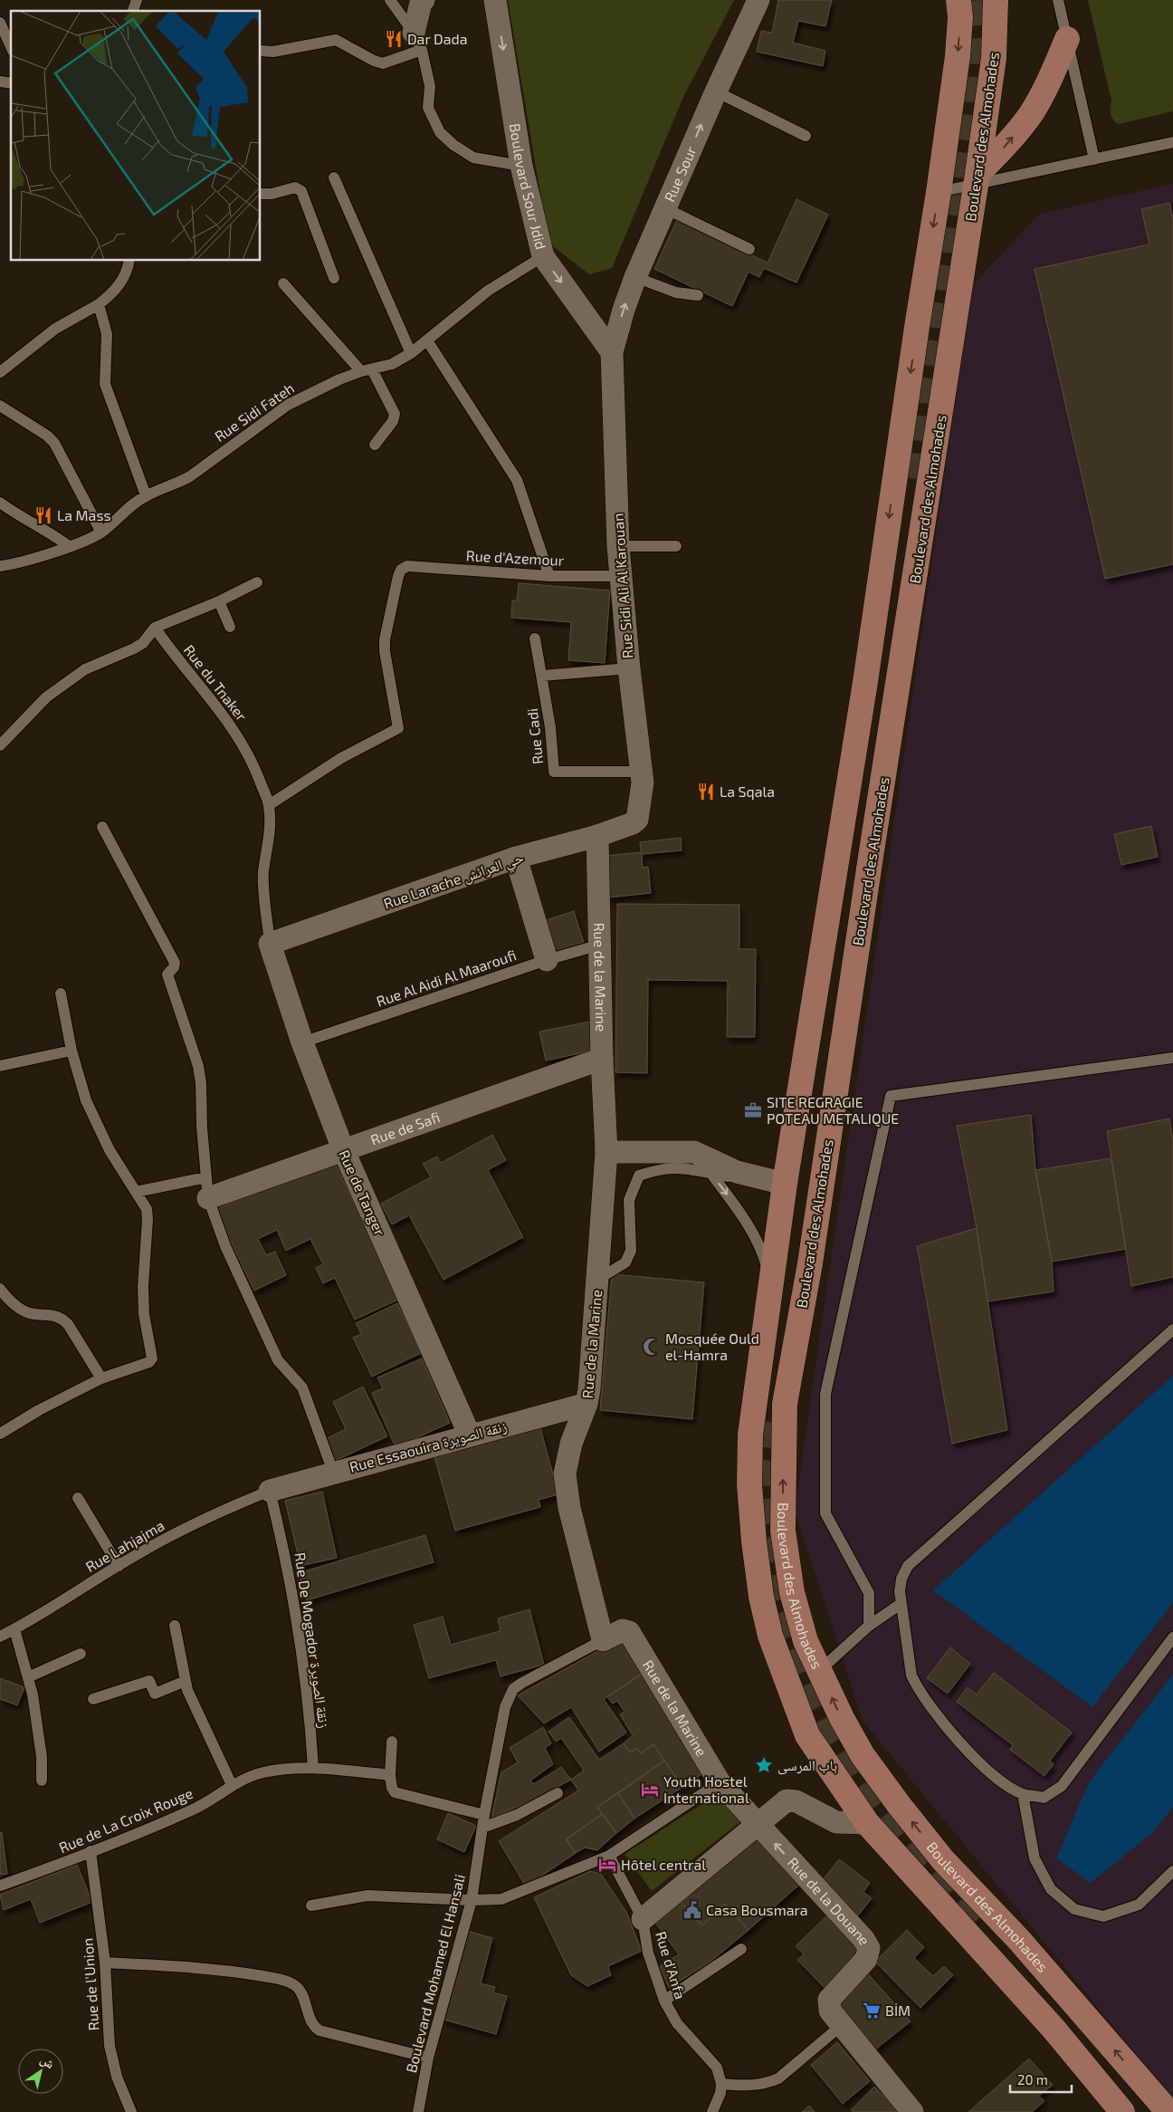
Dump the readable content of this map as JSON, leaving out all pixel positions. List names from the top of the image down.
{
  "streets": {
    "main road": ["Boulevard des Almohades"],
    "street": [
      "Rue Sour",
      "Boulevard Sour Jdid",
      "Rue Sidi Ali Al Karouan",
      "Rue Larache حي العرائش",
      "Rue de la Marine",
      "Rue de Safi",
      "Rue de Tanger",
      "Rue Essaouira زنقة الصويرة",
      "Rue de la Douane"
    ],
    "lane": [
      "Rue Sidi Fateh",
      "Rue d'Azemour",
      "Rue du Tnaker",
      "Rue Cadi",
      "Rue Al Aidi Al Maaroufi",
      "Rue Lahjajma",
      "Rue De Mogador زنقة الصويرة",
      "Rue de La Croix Rouge",
      "Rue d'Anfa",
      "Boulevard Mohamed El Hansali",
      "Rue de l'Union"
    ]
  },
  "crossings": [
    ["Rue Sour", "Boulevard Sour Jdid"],
    ["Rue Sour", "Rue Sidi Ali Al Karouan"],
    ["Boulevard Sour Jdid", "Rue Sidi Fateh"],
    ["Boulevard Sour Jdid", "Rue Sidi Ali Al Karouan"],
    ["Rue d'Azemour", "Rue Sidi Ali Al Karouan"],
    ["Rue d'Azemour", "Rue du Tnaker"],
    ["Rue Sidi Ali Al Karouan", "Rue Cadi"],
    ["Rue Sidi Ali Al Karouan", "Rue Larache حي العرائش"],
    ["Rue du Tnaker", "Rue Larache حي العرائش"],
    ["Rue du Tnaker", "Rue de Tanger"],
    ["Rue Larache حي العرائش", "Rue de la Marine"],
    ["Rue Larache حي العرائش", "Rue de Tanger"],
    ["Rue Al Aidi Al Maaroufi", "Rue de la Marine"],
    ["Rue Al Aidi Al Maaroufi", "Rue de Tanger"],
    ["Rue de la Marine", "Rue de Safi"],
    ["Rue de la Marine", "Rue Essaouira زنقة الصويرة"],
    ["Rue de la Marine", "Rue de la Douane"],
    ["Rue de la Marine", "Boulevard Mohamed El Hansali"],
    ["Rue de Safi", "Rue de Tanger"],
    ["Rue de Tanger", "Rue Essaouira زنقة الصويرة"],
    ["Rue Essaouira زنقة الصويرة", "Rue Lahjajma"],
    ["Rue Essaouira زنقة الصويرة", "Rue De Mogador زنقة الصويرة"],
    ["Rue Lahjajma", "Rue De Mogador زنقة الصويرة"],
    ["Rue De Mogador زنقة الصويرة", "Rue de La Croix Rouge"],
    ["Rue de La Croix Rouge", "Rue de l'Union"]
  ],
  "one_way": ["Rue Sour", "Boulevard Sour Jdid", "Rue de la Douane"],
  "places": {
    "restaurant": ["Dar Dada", "La Mass", "La Sqala"],
    "office": ["SITE REGRAGIE POTEAU METALIQUE"],
    "mosque": ["Mosquée Ould el-Hamra"],
    "place": ["باب المرسى"],
    "hotel": ["Youth Hostel International", "Hôtel central"],
    "public building": ["Casa Bousmara"],
    "supermarket": ["BİM"]
  },
  "scale_bar": "20 m",
  "north": "top right"
}
